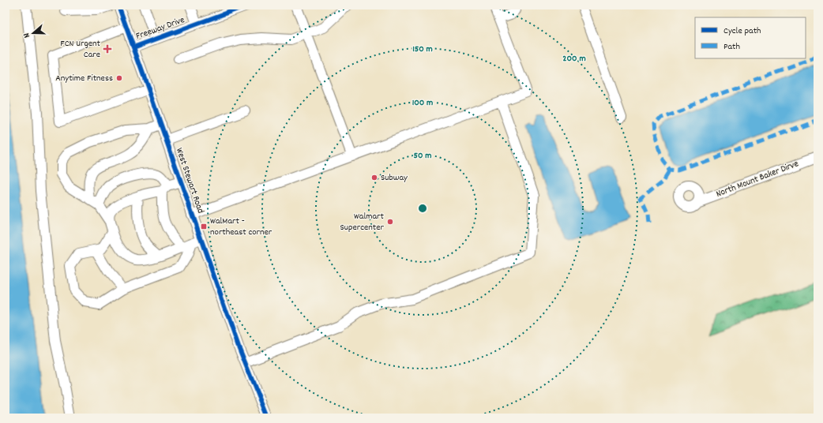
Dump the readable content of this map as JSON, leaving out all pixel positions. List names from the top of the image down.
{
  "streets": {
    "street": ["Freeway Drive", "North Mount Baker Dirve", "West Stewart Road"]
  },
  "crossings": [
    ["Freeway Drive", "West Stewart Road"]
  ],
  "places": {
    "health": ["FCN Urgent Care"],
    "other": ["Anytime Fitness", "Subway", "Walmart Supercenter"],
    "transit": ["WalMart - northeast corner"]
  },
  "legend": ["Cycle path", "Path"],
  "north": "left",
  "rings": [
    "150 m",
    "200 m",
    "100 m",
    "50 m"
  ]
}
